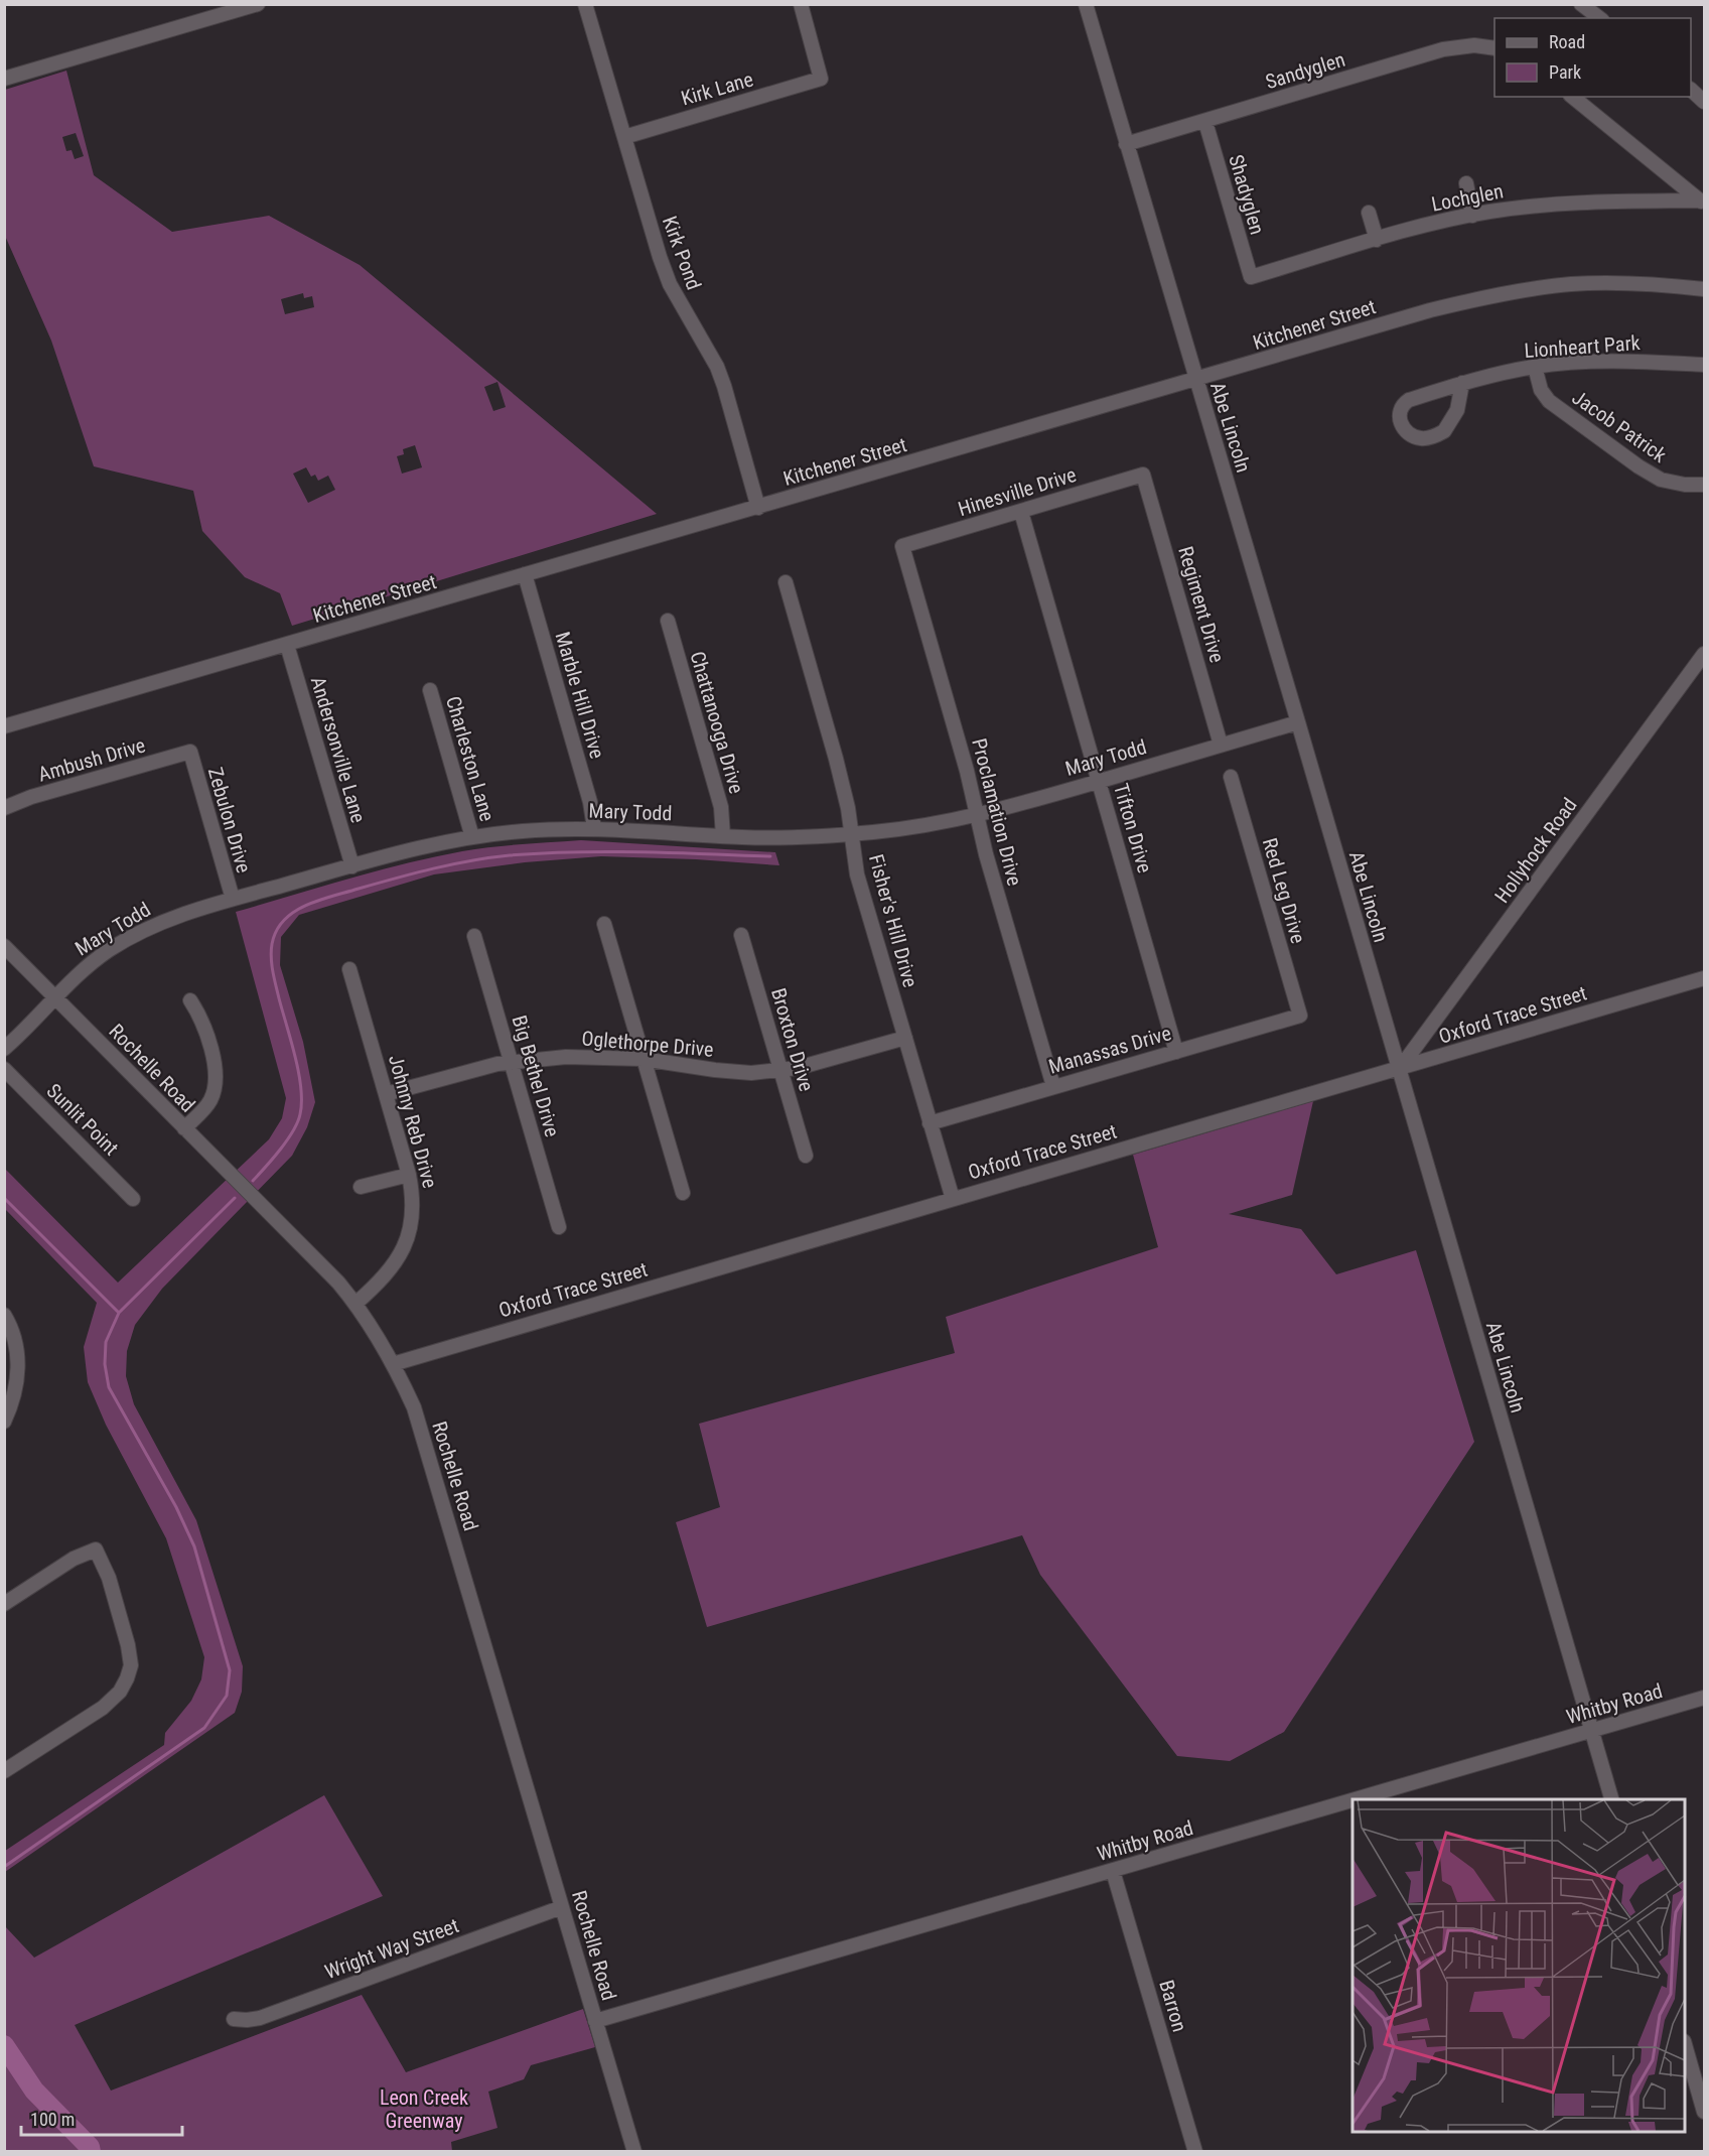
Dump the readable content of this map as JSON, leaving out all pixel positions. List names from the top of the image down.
{
  "streets": {
    "street": [
      "Sandyglen",
      "Kirk Lane",
      "Shadyglen",
      "Lochglen",
      "Kirk Pond",
      "Kitchener Street",
      "Lionheart Park",
      "Jacob Patrick",
      "Abe Lincoln",
      "Hinesville Drive",
      "Regiment Drive",
      "Marble Hill Drive",
      "Chattanooga Drive",
      "Andersonville Lane",
      "Mary Todd",
      "Charleston Lane",
      "Ambush Drive",
      "Proclamation Drive",
      "Zebulon Drive",
      "Tifton Drive",
      "Hollyhock Road",
      "Red Leg Drive",
      "Fisher's Hill Drive",
      "Oxford Trace Street",
      "Broxton Drive",
      "Oglethorpe Drive",
      "Manassas Drive",
      "Rochelle Road",
      "Big Bethel Drive",
      "Sunlit Point",
      "Johnny Reb Drive",
      "Whitby Road",
      "Wright Way Street",
      "Barron"
    ]
  },
  "crossings": [
    ["Sandyglen", "Shadyglen"],
    ["Sandyglen", "Abe Lincoln"],
    ["Kirk Lane", "Kirk Pond"],
    ["Shadyglen", "Lochglen"],
    ["Kirk Pond", "Kitchener Street"],
    ["Kitchener Street", "Abe Lincoln"],
    ["Kitchener Street", "Marble Hill Drive"],
    ["Kitchener Street", "Andersonville Lane"],
    ["Lionheart Park", "Jacob Patrick"],
    ["Abe Lincoln", "Mary Todd"],
    ["Abe Lincoln", "Hollyhock Road"],
    ["Abe Lincoln", "Oxford Trace Street"],
    ["Abe Lincoln", "Whitby Road"],
    ["Hinesville Drive", "Regiment Drive"],
    ["Hinesville Drive", "Proclamation Drive"],
    ["Hinesville Drive", "Tifton Drive"],
    ["Regiment Drive", "Mary Todd"],
    ["Marble Hill Drive", "Mary Todd"],
    ["Chattanooga Drive", "Mary Todd"],
    ["Andersonville Lane", "Mary Todd"],
    ["Mary Todd", "Charleston Lane"],
    ["Mary Todd", "Proclamation Drive"],
    ["Mary Todd", "Zebulon Drive"],
    ["Mary Todd", "Tifton Drive"],
    ["Mary Todd", "Fisher's Hill Drive"],
    ["Mary Todd", "Rochelle Road"],
    ["Ambush Drive", "Zebulon Drive"],
    ["Proclamation Drive", "Manassas Drive"],
    ["Tifton Drive", "Manassas Drive"],
    ["Hollyhock Road", "Oxford Trace Street"],
    ["Red Leg Drive", "Manassas Drive"],
    ["Fisher's Hill Drive", "Oxford Trace Street"],
    ["Fisher's Hill Drive", "Oglethorpe Drive"],
    ["Fisher's Hill Drive", "Manassas Drive"],
    ["Oxford Trace Street", "Rochelle Road"],
    ["Broxton Drive", "Oglethorpe Drive"],
    ["Oglethorpe Drive", "Big Bethel Drive"],
    ["Oglethorpe Drive", "Johnny Reb Drive"],
    ["Rochelle Road", "Johnny Reb Drive"],
    ["Rochelle Road", "Whitby Road"],
    ["Rochelle Road", "Wright Way Street"],
    ["Whitby Road", "Barron"]
  ],
  "parks": ["Leon Creek Greenway"],
  "legend": ["Road", "Park"],
  "scale_bar": "100 m"
}
